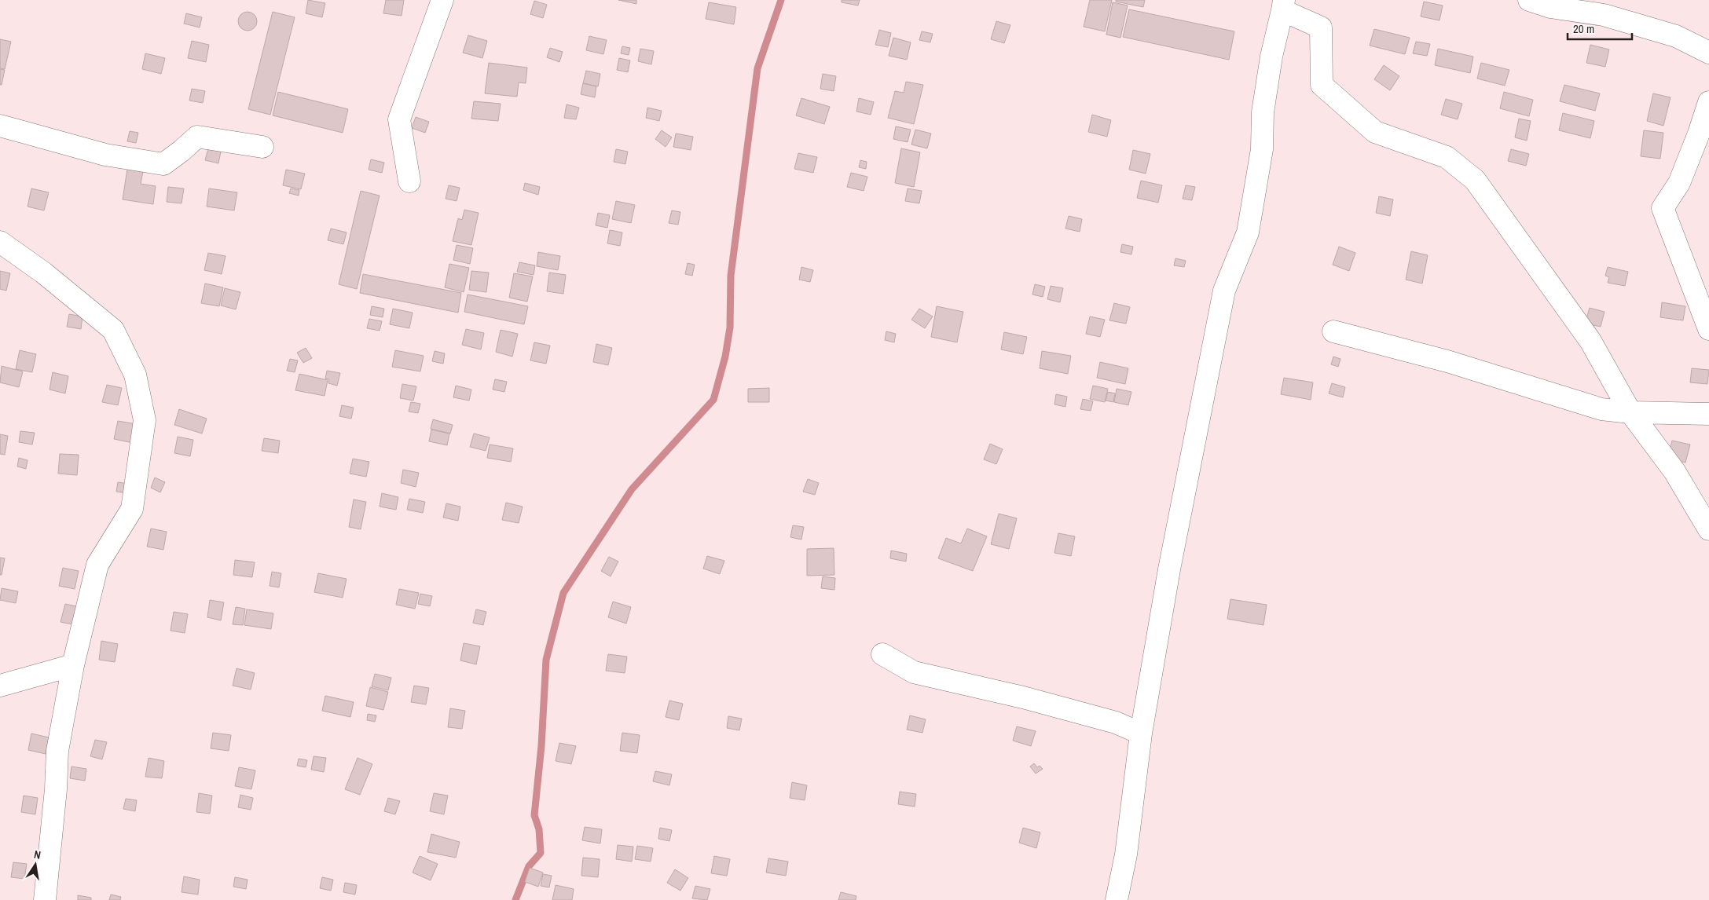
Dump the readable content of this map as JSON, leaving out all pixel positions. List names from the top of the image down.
{
  "scale_bar": "20 m",
  "north": "top"
}
